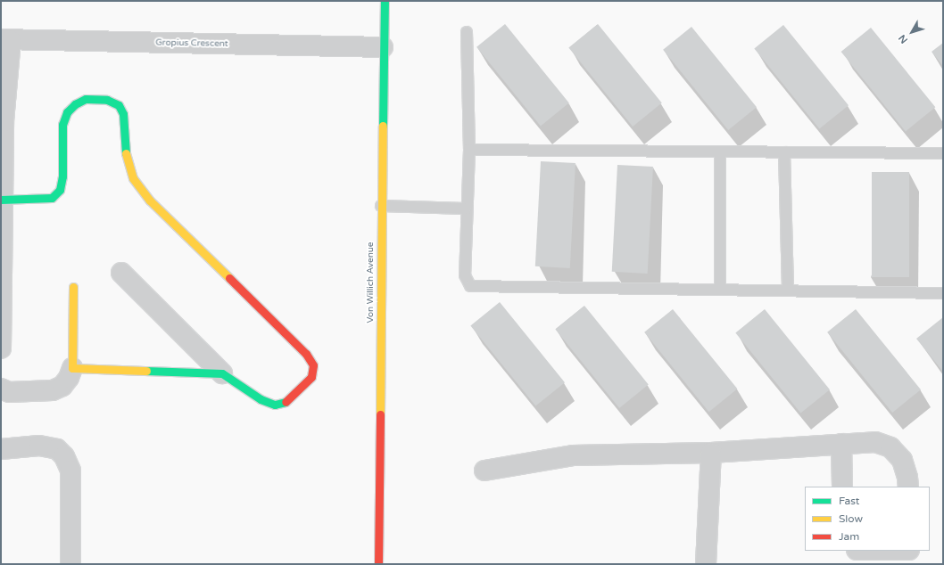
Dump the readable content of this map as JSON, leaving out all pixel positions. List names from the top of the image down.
{
  "streets": {
    "street": ["Gropius Crescent", "Von Willich Avenue"]
  },
  "crossings": [
    ["Gropius Crescent", "Von Willich Avenue"]
  ],
  "legend": ["Fast", "Slow", "Jam"],
  "north": "bottom left"
}
